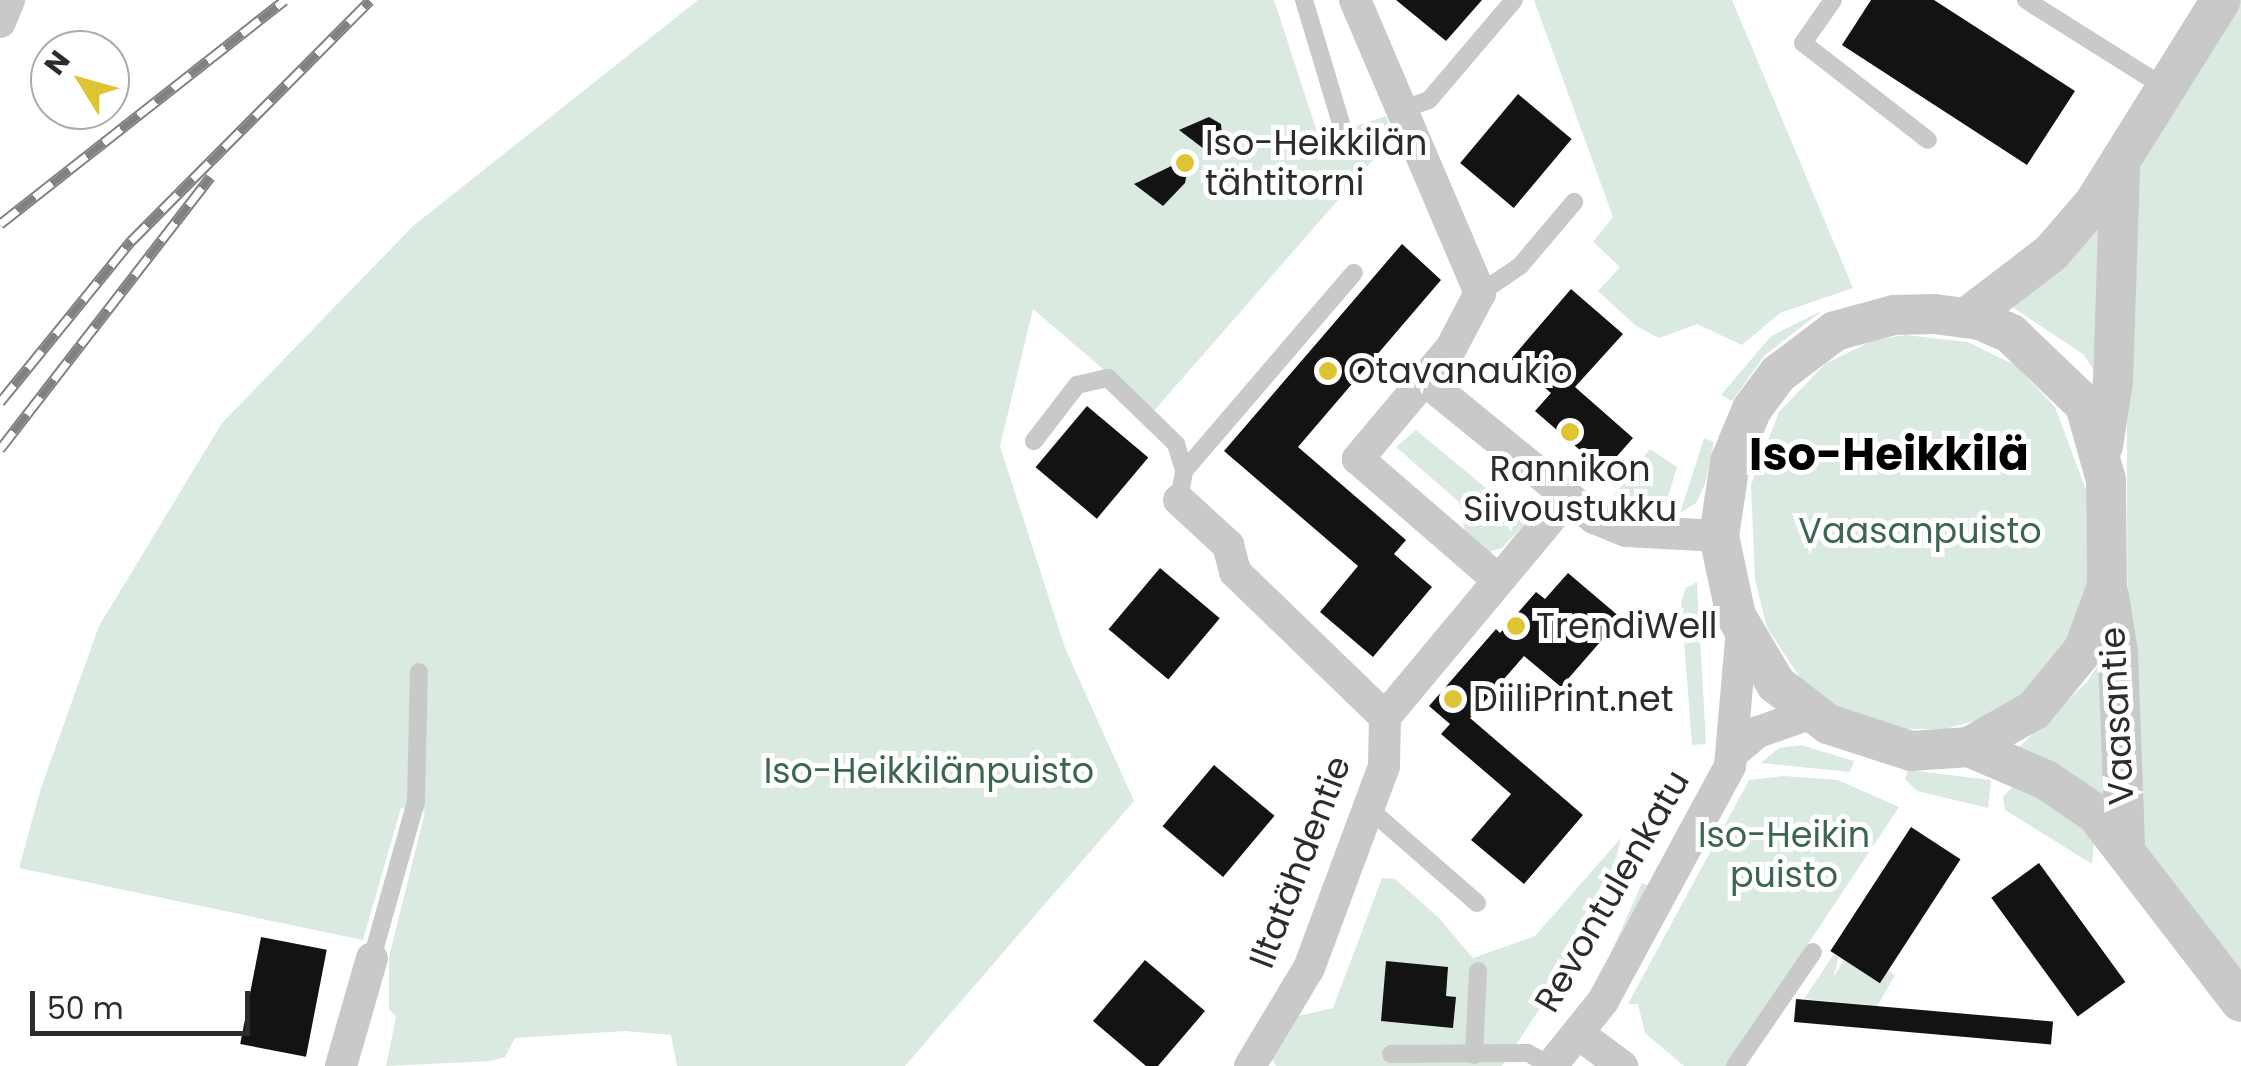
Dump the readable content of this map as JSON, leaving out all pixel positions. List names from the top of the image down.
{
  "streets": {
    "street": ["Vaasantie", "Iltatähdentie", "Revontulenkatu"]
  },
  "districts": ["Iso-Heikkilä"],
  "parks": ["Vaasanpuisto", "Iso-Heikkilänpuisto", "Iso-Heikin puisto"],
  "places": [
    "Iso-Heikkilän tähtitorni",
    "Otavanaukio",
    "Rannikon Siivoustukku",
    "TrendiWell",
    "DiiliPrint.net"
  ],
  "scale_bar": "50 m",
  "north": "top left"
}
